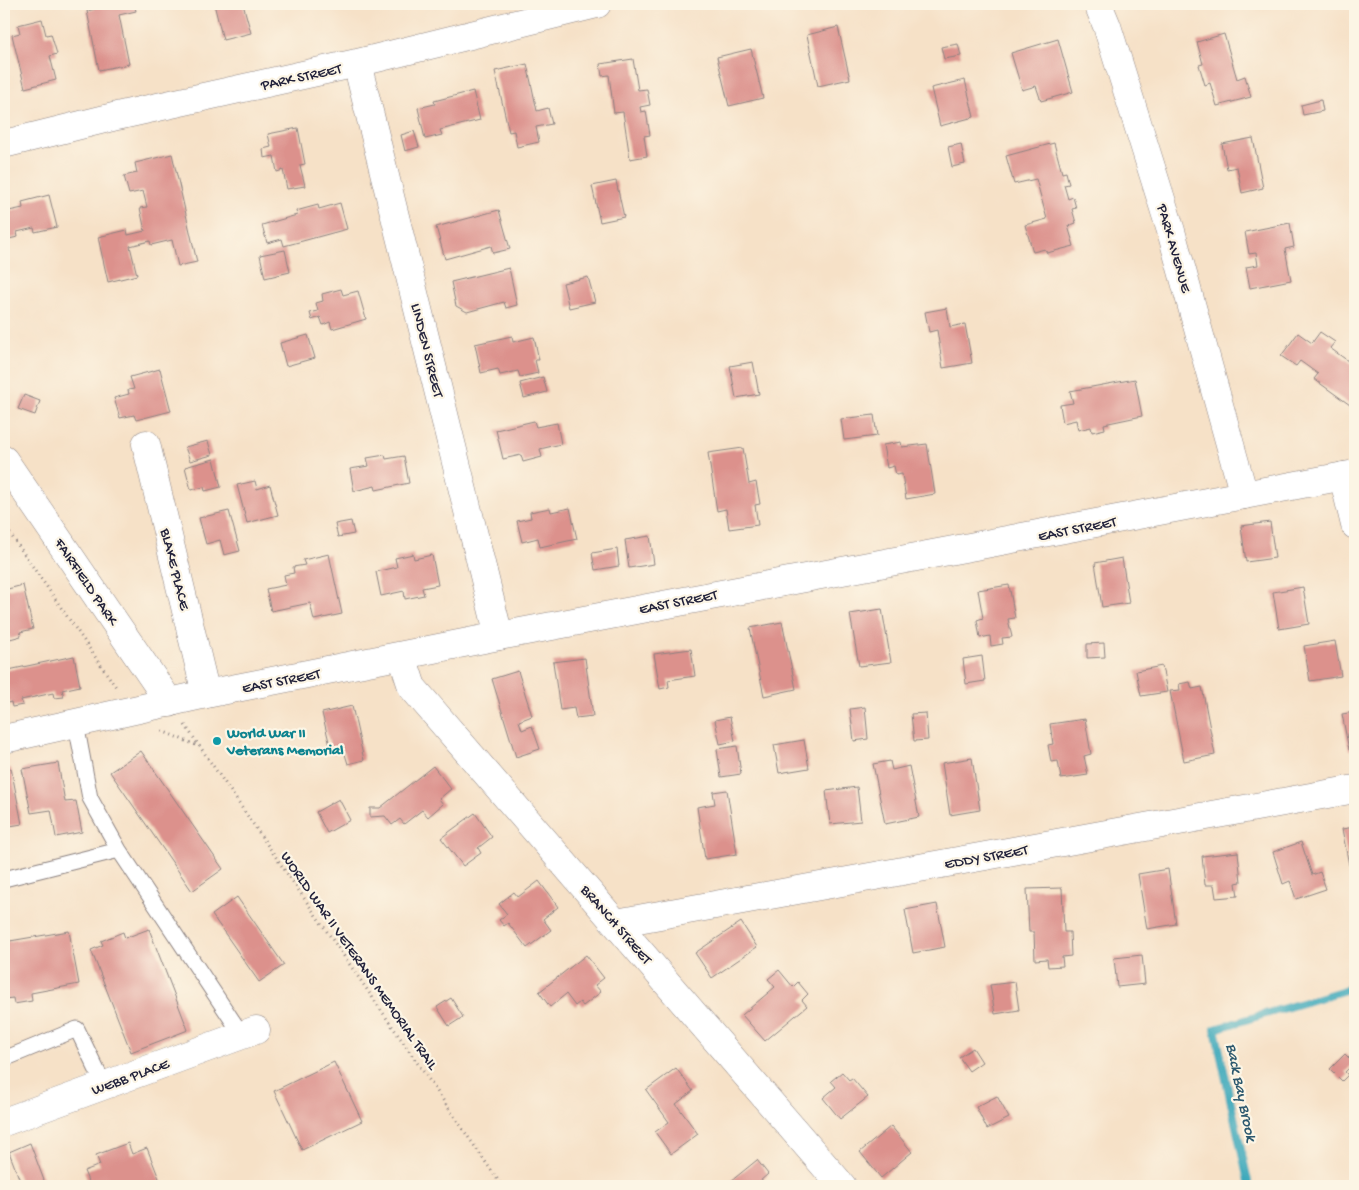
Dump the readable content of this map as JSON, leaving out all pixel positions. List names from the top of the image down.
{
  "streets": {
    "street": [
      "PARK STREET",
      "PARK AVENUE",
      "LINDEN STREET",
      "EAST STREET",
      "BLAKE PLACE",
      "FAIRFIELD PARK",
      "EDDY STREET",
      "BRANCH STREET",
      "WEBB PLACE"
    ],
    "path": ["WORLD WAR II VETERANS MEMORIAL TRAIL"]
  },
  "crossings": [
    ["PARK STREET", "LINDEN STREET"],
    ["PARK AVENUE", "EAST STREET"],
    ["LINDEN STREET", "EAST STREET"],
    ["EAST STREET", "BLAKE PLACE"],
    ["EAST STREET", "FAIRFIELD PARK"],
    ["EAST STREET", "BRANCH STREET"],
    ["EAST STREET", "WORLD WAR II VETERANS MEMORIAL TRAIL"],
    ["FAIRFIELD PARK", "WORLD WAR II VETERANS MEMORIAL TRAIL"],
    ["EDDY STREET", "BRANCH STREET"]
  ],
  "water": ["Back Bay Brook"],
  "places": ["World War II Veterans Memorial"]
}
